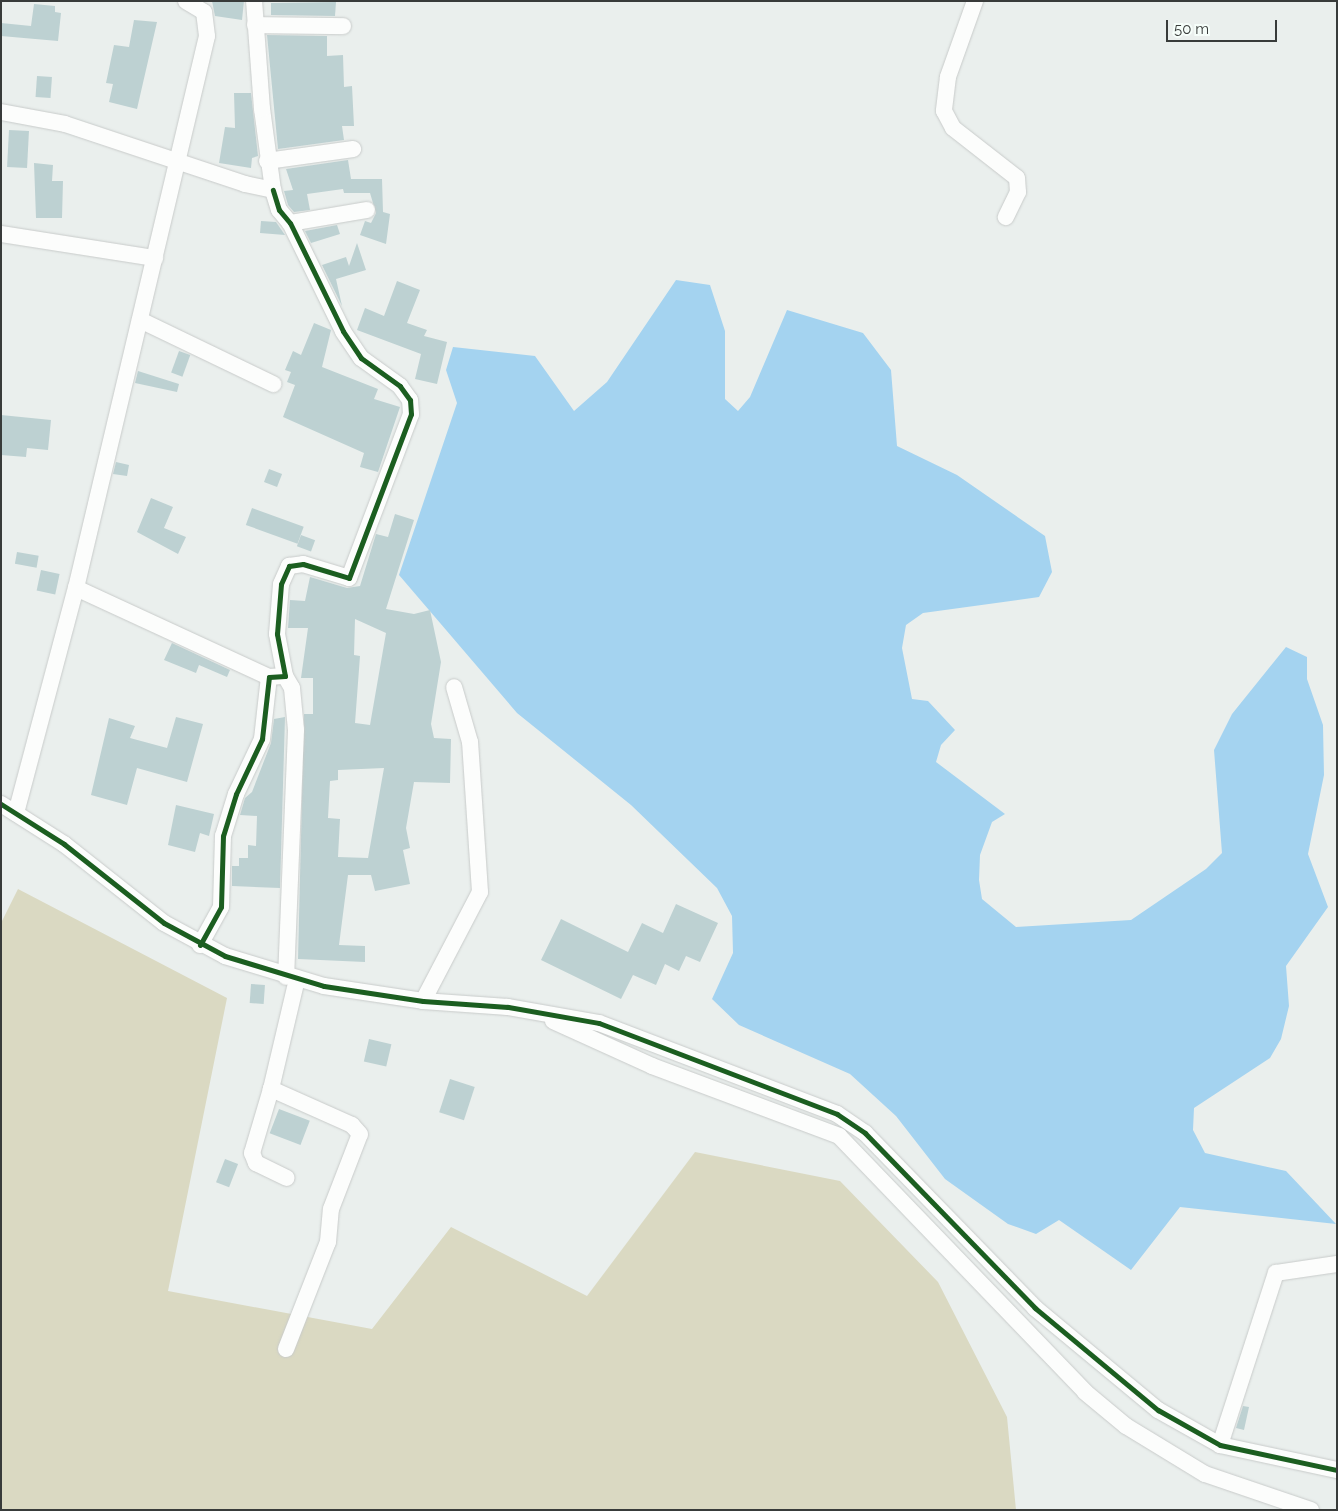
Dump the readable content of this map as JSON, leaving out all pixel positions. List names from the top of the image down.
{
  "scale_bar": "50 m"
}
